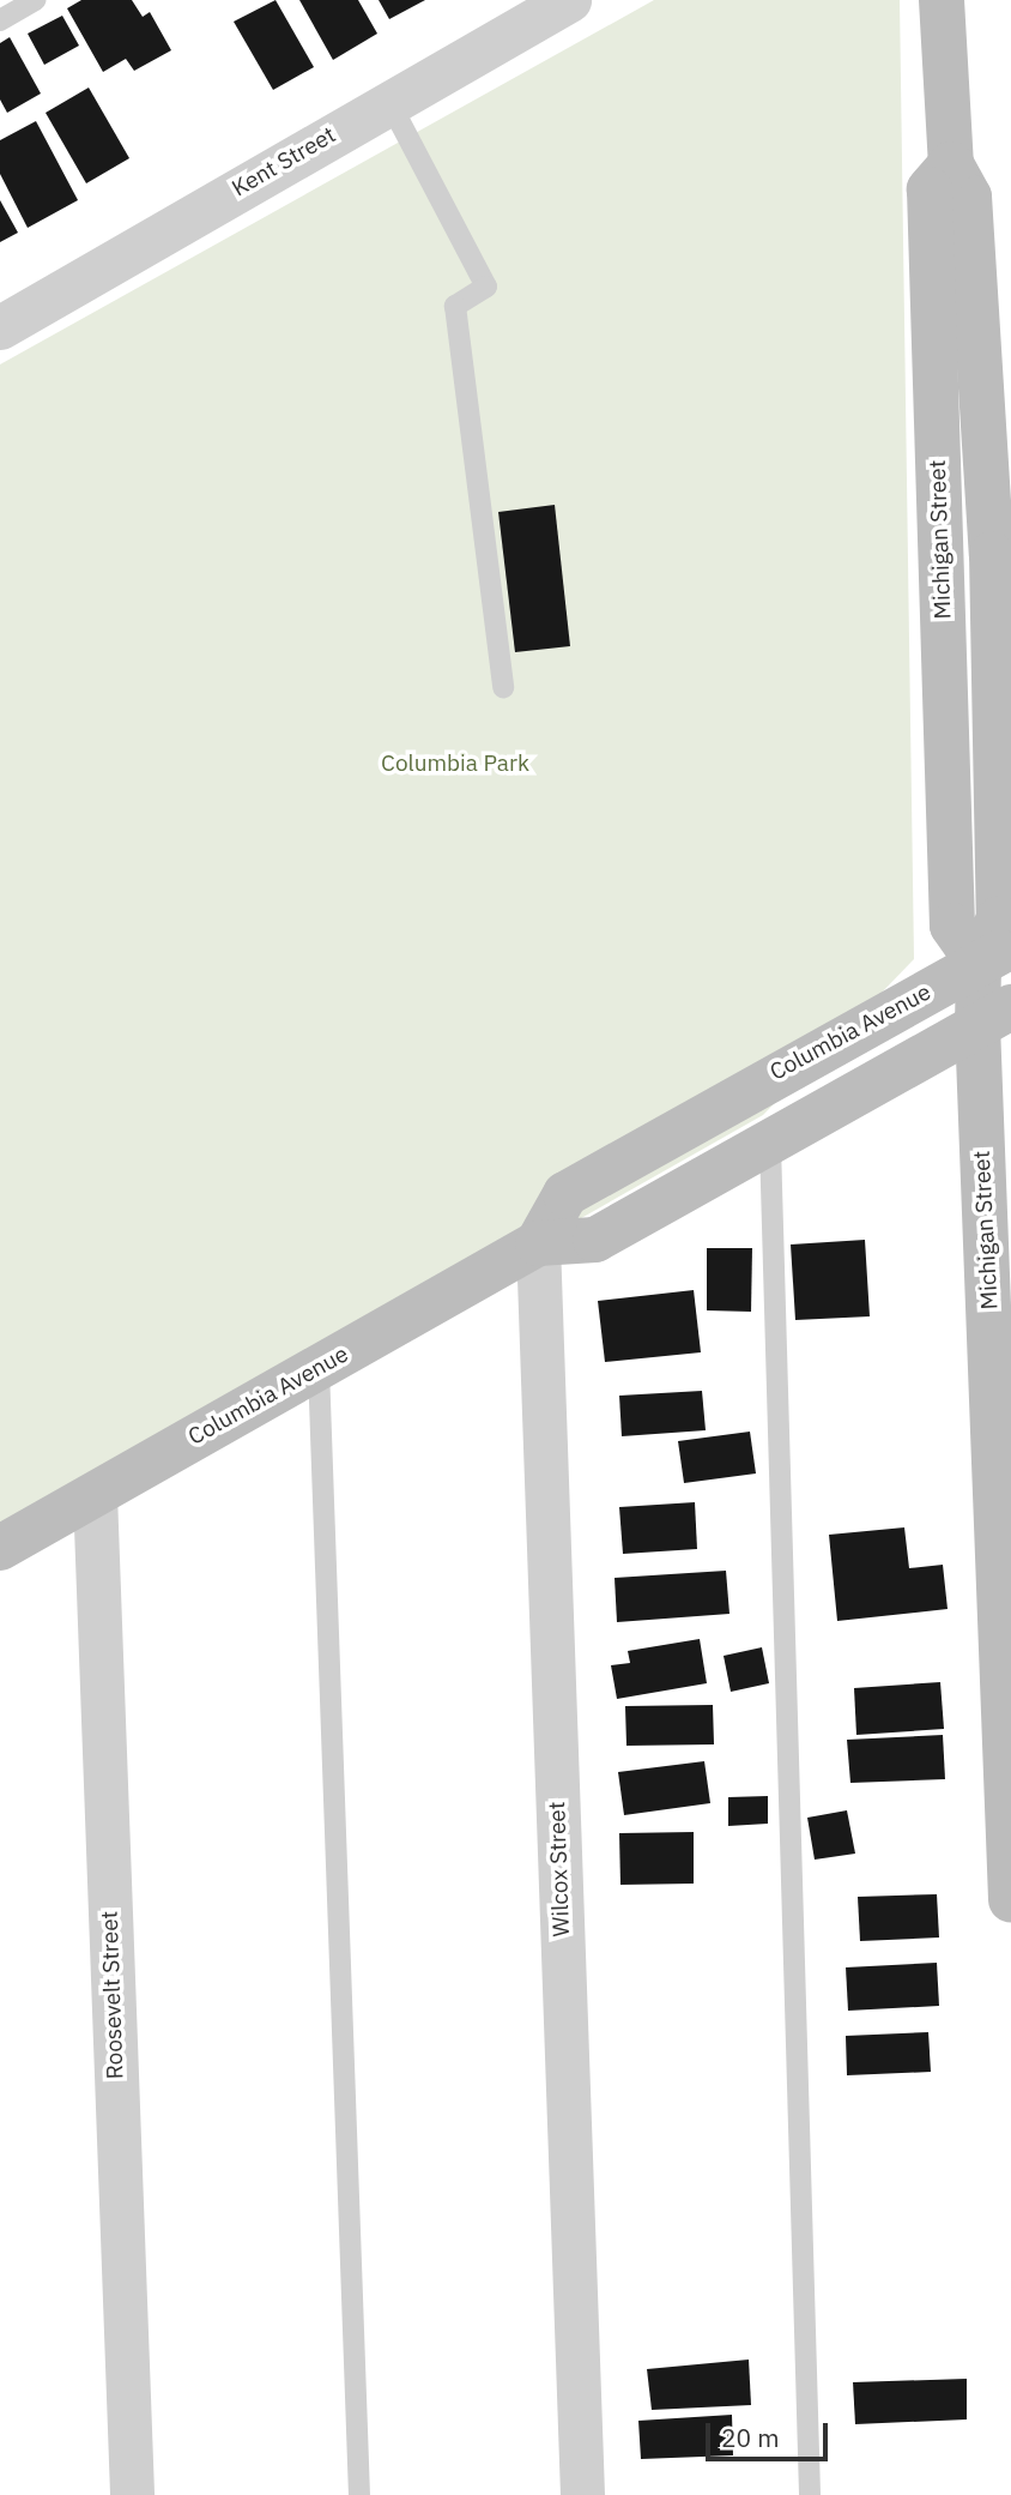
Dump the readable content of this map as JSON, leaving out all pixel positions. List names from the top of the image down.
{
  "streets": {
    "main road": ["Michigan Street", "Columbia Avenue"],
    "street": ["Kent Street", "Wilcox Street", "Roosevelt Street"]
  },
  "crossings": [
    ["Michigan Street", "Columbia Avenue"],
    ["Columbia Avenue", "Wilcox Street"],
    ["Columbia Avenue", "Roosevelt Street"]
  ],
  "parks": ["Columbia Park"],
  "scale_bar": "20 m"
}
